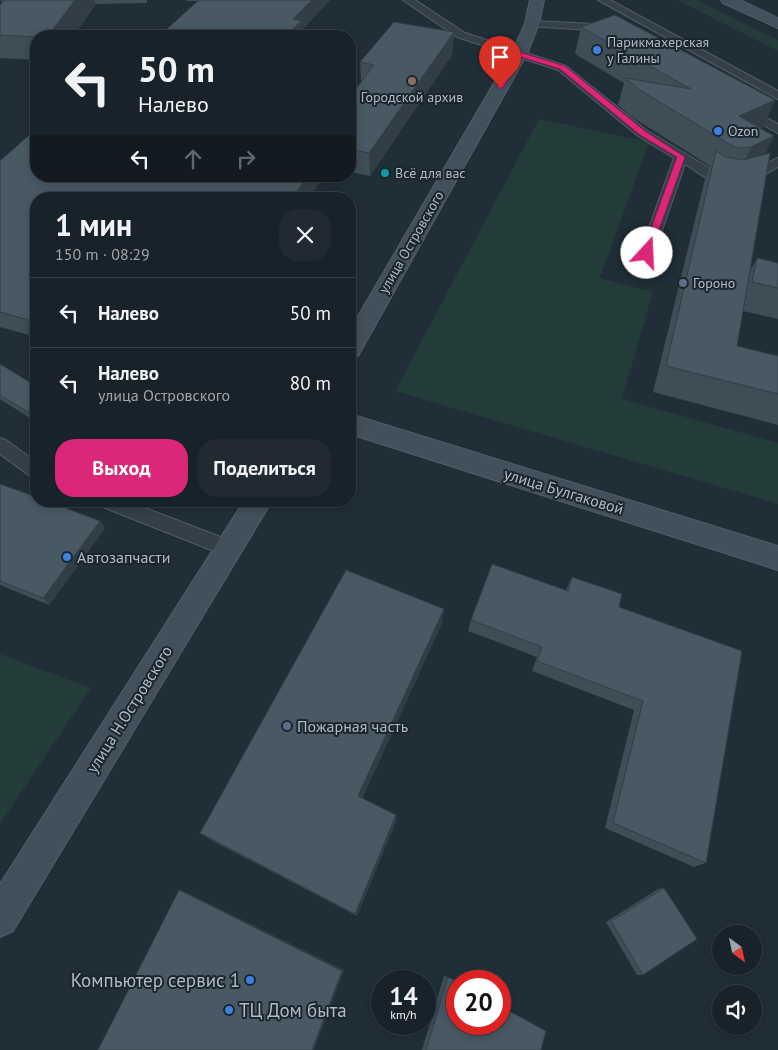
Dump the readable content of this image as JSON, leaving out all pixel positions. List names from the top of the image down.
{
  "streets": {
    "main road": ["улица Островского", "улица Булгаковой", "улица Н.Островского"]
  },
  "places": [
    "Парикмахерская у Галины",
    "Городской архив",
    "Ozon",
    "Всё для вас",
    "Гороно",
    "Автозапчасти",
    "Пожарная часть",
    "Компьютер сервис 1",
    "ТЦ Дом быта"
  ],
  "north": "bottom right",
  "page": {
    "turn": ["50 m", "Налево"],
    "heading": ["1 мин", "150 m · 08:29"],
    "list": [
      {
        "name": "Налево",
        "value": "50 m"
      },
      {
        "name": "Налево",
        "note": "улица Островского",
        "value": "80 m"
      }
    ],
    "buttons": ["Выход", "Поделиться"],
    "speed": "14 km/h",
    "limit": "20"
  }
}
